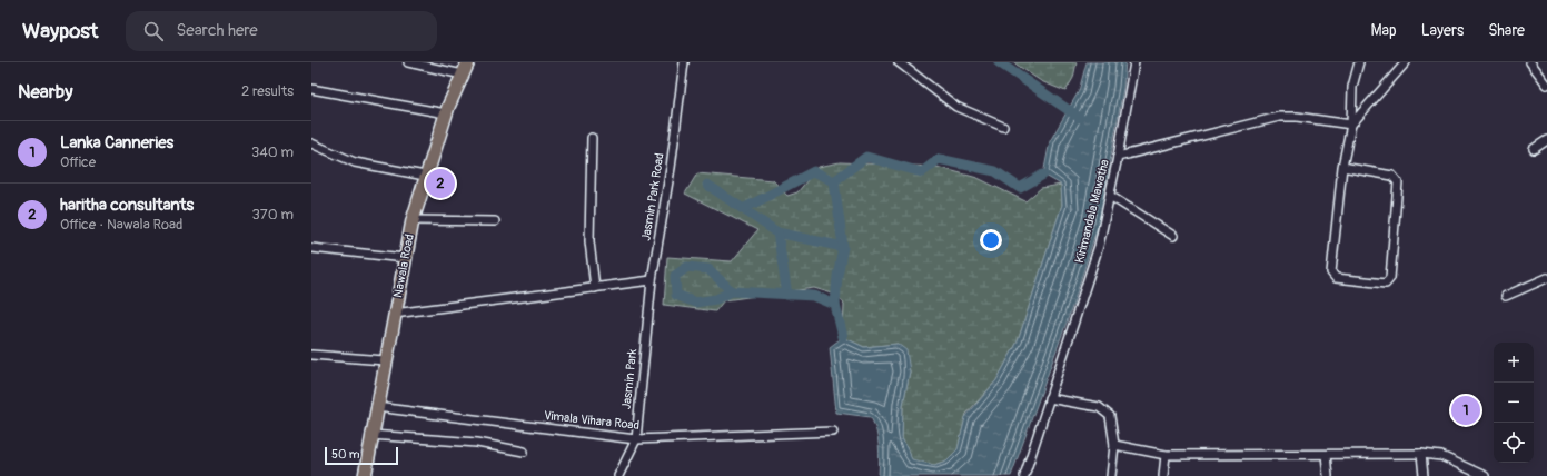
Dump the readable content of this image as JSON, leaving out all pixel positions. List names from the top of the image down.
{
  "streets": {
    "main road": ["Nawala Road"],
    "street": [
      "Jasmin Park Road",
      "Kirimandala Mawatha",
      "Jasmin Park",
      "Vimala Vihara Road"
    ]
  },
  "crossings": [
    ["Jasmin Park Road", "Jasmin Park"],
    ["Nawala Road", "Vimala Vihara Road"],
    ["Jasmin Park", "Vimala Vihara Road"]
  ],
  "scale_bar": "50 m",
  "page": {
    "header": "Waypost",
    "search": "Search here",
    "nav": ["Map", "Layers", "Share"],
    "heading": ["Nearby", "2 results"],
    "list": [
      {
        "mark": "1",
        "name": "Lanka Canneries",
        "note": "Office",
        "value": "340 m"
      },
      {
        "mark": "2",
        "name": "haritha consultants",
        "note": "Office · Nawala Road",
        "value": "370 m"
      }
    ],
    "pins": ["2", "1"],
    "map_buttons": ["+", "−"],
    "scale": "50 m"
  }
}
